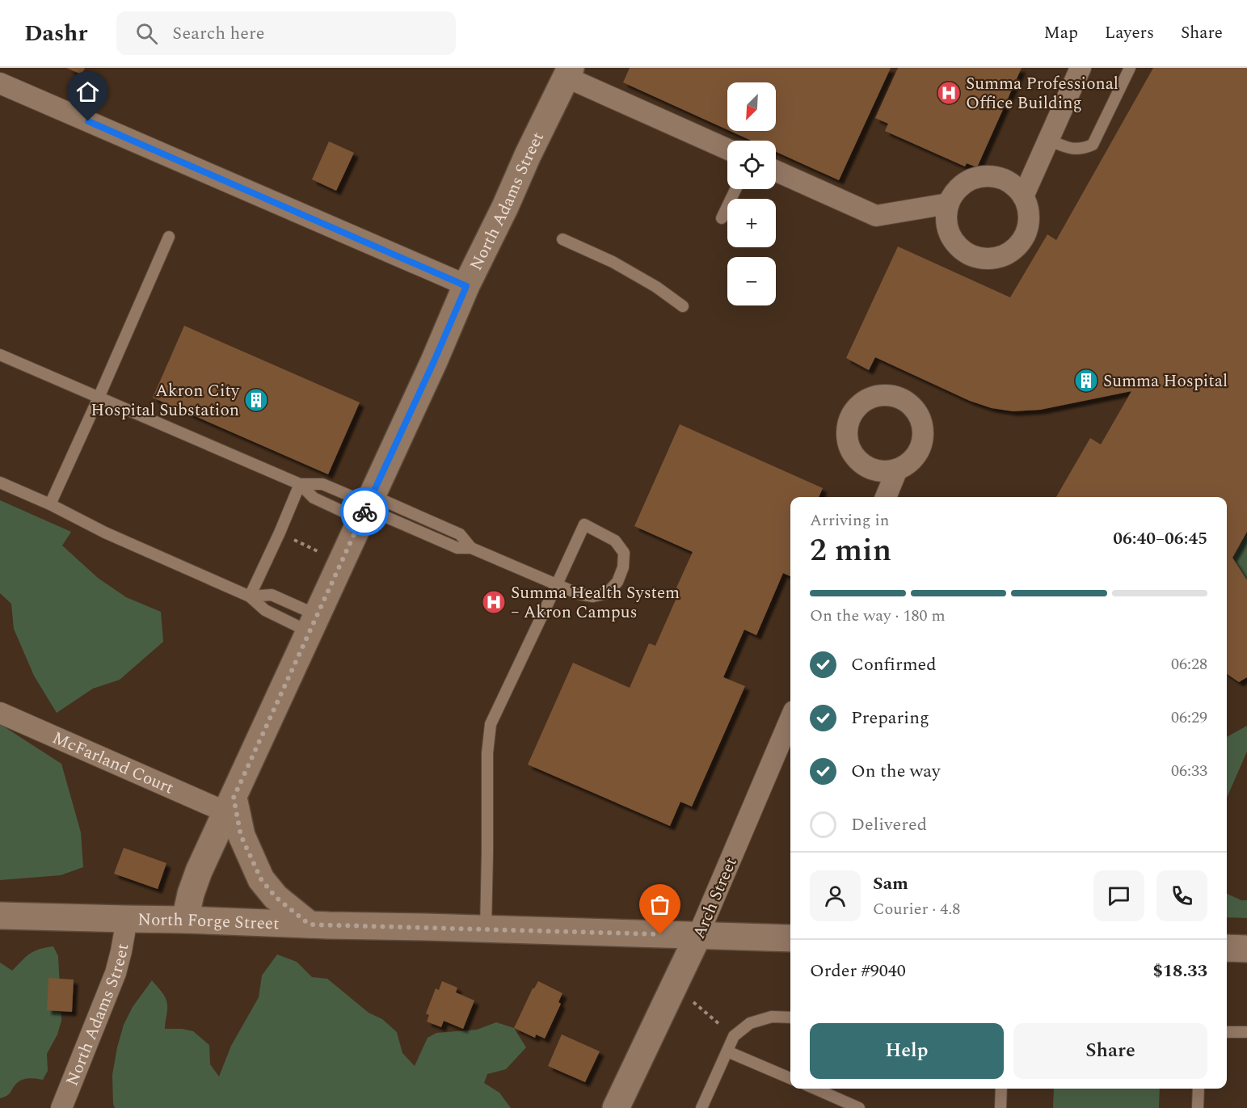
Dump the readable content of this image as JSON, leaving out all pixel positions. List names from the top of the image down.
{
  "streets": {
    "street": [
      "North Adams Street",
      "McFarland Court",
      "Arch Street",
      "North Forge Street"
    ]
  },
  "crossings": [
    ["North Adams Street", "McFarland Court"],
    ["North Adams Street", "North Forge Street"],
    ["Arch Street", "North Forge Street"]
  ],
  "places": {
    "hospital": ["Summa Professional Office Building", "Summa Health System – Akron Campus"],
    "building": ["Summa Hospital", "Akron City Hospital Substation"]
  },
  "north": "bottom left",
  "page": {
    "header": "Dashr",
    "search": "Search here",
    "nav": ["Map", "Layers", "Share"],
    "map_buttons": ["+", "−"],
    "heading": ["2 min", "Arriving in", "06:40–06:45"],
    "panel": [
      "Sam",
      "Courier · 4.8",
      "Order #9040",
      "$18.33"
    ],
    "bar": "On the way · 180 m",
    "list": [
      ["Confirmed", "06:28"],
      ["Preparing", "06:29"],
      ["On the way", "06:33"],
      "Delivered"
    ],
    "buttons": ["Help", "Share"]
  }
}
